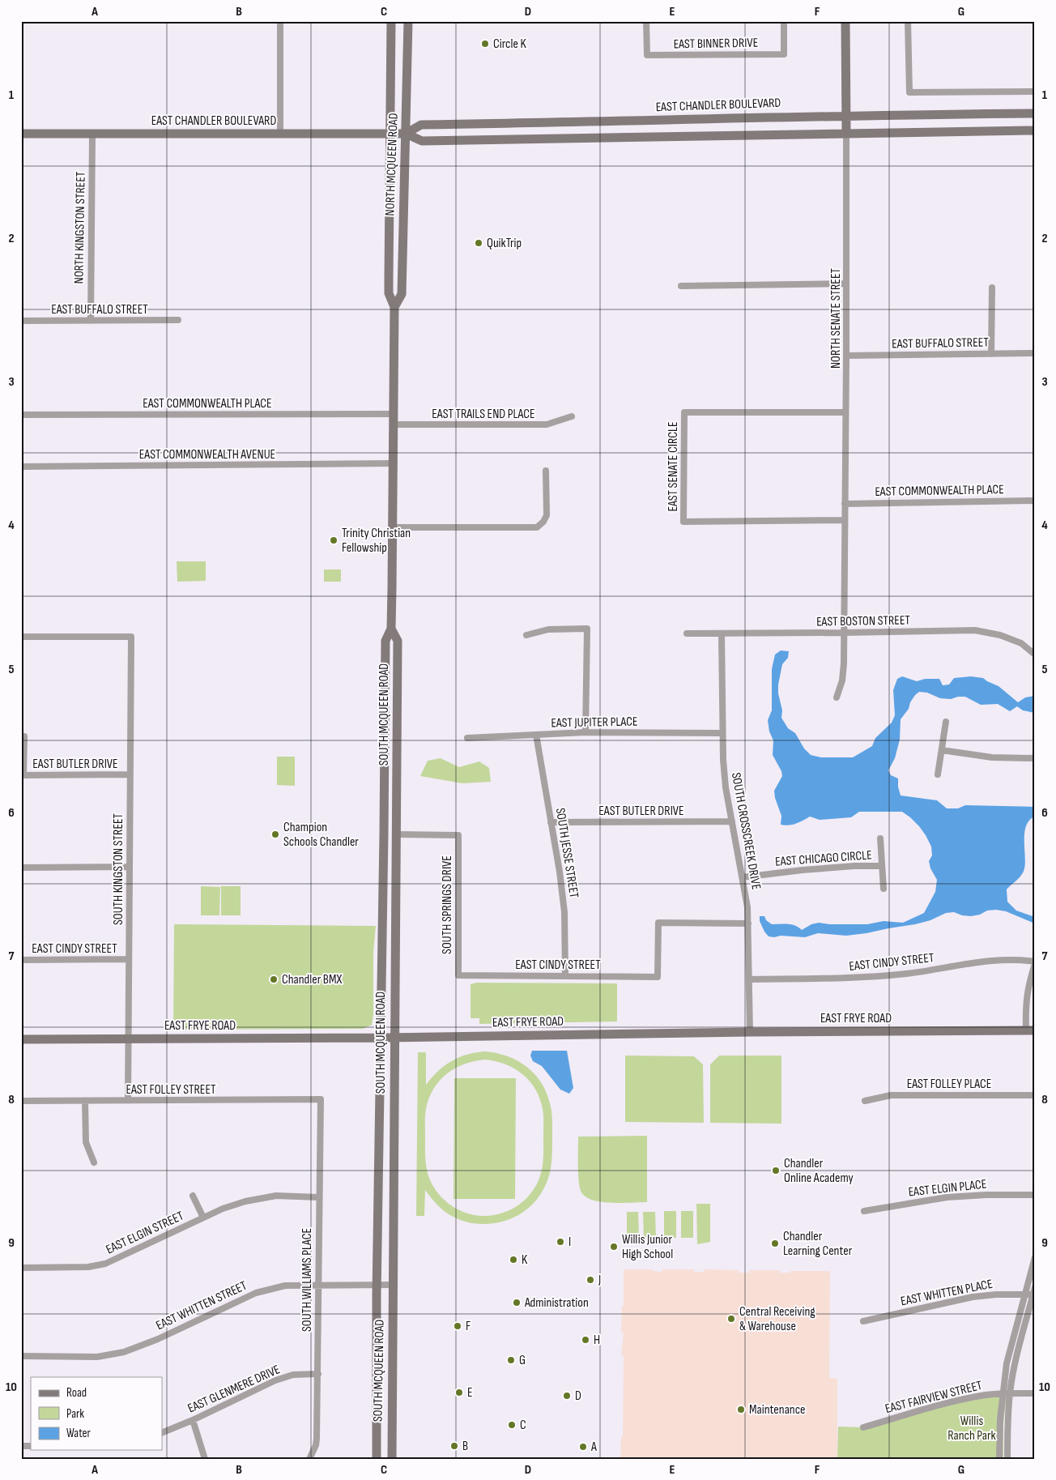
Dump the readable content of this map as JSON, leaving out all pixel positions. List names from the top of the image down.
{
  "streets": {
    "main road": [
      "EAST CHANDLER BOULEVARD",
      "NORTH MCQUEEN ROAD",
      "SOUTH MCQUEEN ROAD",
      "EAST FRYE ROAD"
    ],
    "street": [
      "EAST BINNER DRIVE",
      "NORTH KINGSTON STREET",
      "EAST BUFFALO STREET",
      "NORTH SENATE STREET",
      "EAST COMMONWEALTH PLACE",
      "EAST TRAILS END PLACE",
      "EAST COMMONWEALTH AVENUE",
      "EAST SENATE CIRCLE",
      "EAST BOSTON STREET",
      "EAST JUPITER PLACE",
      "EAST BUTLER DRIVE",
      "SOUTH CROSSCREEK DRIVE",
      "SOUTH JESSE STREET",
      "EAST CHICAGO CIRCLE",
      "SOUTH KINGSTON STREET",
      "SOUTH SPRINGS DRIVE",
      "EAST CINDY STREET",
      "EAST FOLLEY PLACE",
      "EAST FOLLEY STREET",
      "EAST ELGIN PLACE",
      "EAST ELGIN STREET",
      "SOUTH WILLIAMS PLACE",
      "EAST WHITTEN PLACE",
      "EAST WHITTEN STREET",
      "EAST GLENMERE DRIVE",
      "EAST FAIRVIEW STREET"
    ]
  },
  "crossings": [
    ["EAST CHANDLER BOULEVARD", "NORTH MCQUEEN ROAD"],
    ["EAST CHANDLER BOULEVARD", "NORTH KINGSTON STREET"],
    ["EAST CHANDLER BOULEVARD", "NORTH SENATE STREET"],
    ["NORTH MCQUEEN ROAD", "EAST COMMONWEALTH PLACE"],
    ["NORTH MCQUEEN ROAD", "EAST TRAILS END PLACE"],
    ["NORTH MCQUEEN ROAD", "SOUTH MCQUEEN ROAD"],
    ["NORTH KINGSTON STREET", "EAST BUFFALO STREET"],
    ["EAST BUFFALO STREET", "NORTH SENATE STREET"],
    ["NORTH SENATE STREET", "EAST COMMONWEALTH PLACE"],
    ["NORTH SENATE STREET", "EAST SENATE CIRCLE"],
    ["NORTH SENATE STREET", "EAST BOSTON STREET"],
    ["EAST TRAILS END PLACE", "SOUTH MCQUEEN ROAD"],
    ["EAST COMMONWEALTH AVENUE", "SOUTH MCQUEEN ROAD"],
    ["EAST BOSTON STREET", "SOUTH CROSSCREEK DRIVE"],
    ["SOUTH MCQUEEN ROAD", "SOUTH SPRINGS DRIVE"],
    ["SOUTH MCQUEEN ROAD", "EAST FRYE ROAD"],
    ["SOUTH MCQUEEN ROAD", "EAST WHITTEN STREET"],
    ["EAST JUPITER PLACE", "SOUTH CROSSCREEK DRIVE"],
    ["EAST JUPITER PLACE", "SOUTH JESSE STREET"],
    ["EAST BUTLER DRIVE", "SOUTH CROSSCREEK DRIVE"],
    ["EAST BUTLER DRIVE", "SOUTH JESSE STREET"],
    ["EAST BUTLER DRIVE", "SOUTH KINGSTON STREET"],
    ["SOUTH CROSSCREEK DRIVE", "EAST CHICAGO CIRCLE"],
    ["SOUTH CROSSCREEK DRIVE", "EAST CINDY STREET"],
    ["SOUTH CROSSCREEK DRIVE", "EAST FRYE ROAD"],
    ["SOUTH JESSE STREET", "EAST CINDY STREET"],
    ["SOUTH KINGSTON STREET", "EAST CINDY STREET"],
    ["SOUTH KINGSTON STREET", "EAST FRYE ROAD"],
    ["SOUTH KINGSTON STREET", "EAST FOLLEY STREET"],
    ["SOUTH SPRINGS DRIVE", "EAST CINDY STREET"],
    ["EAST FOLLEY STREET", "SOUTH WILLIAMS PLACE"],
    ["EAST ELGIN STREET", "SOUTH WILLIAMS PLACE"],
    ["SOUTH WILLIAMS PLACE", "EAST WHITTEN STREET"],
    ["SOUTH WILLIAMS PLACE", "EAST GLENMERE DRIVE"]
  ],
  "parks": ["Willis Ranch Park"],
  "places": [
    "Circle K",
    "QuikTrip",
    "Trinity Christian Fellowship",
    "Champion Schools Chandler",
    "Chandler BMX",
    "Chandler Online Academy",
    "I",
    "Chandler Learning Center",
    "Willis Junior High School",
    "K",
    "J",
    "Administration",
    "Central Receiving & Warehouse",
    "F",
    "H",
    "G",
    "E",
    "D",
    "Maintenance",
    "C",
    "B",
    "A"
  ],
  "legend": ["Road", "Park", "Water"],
  "grid": {
    "columns": [
      "A",
      "B",
      "C",
      "D",
      "E",
      "F",
      "G"
    ],
    "rows": [
      "1",
      "2",
      "3",
      "4",
      "5",
      "6",
      "7",
      "8",
      "9",
      "10"
    ]
  }
}
